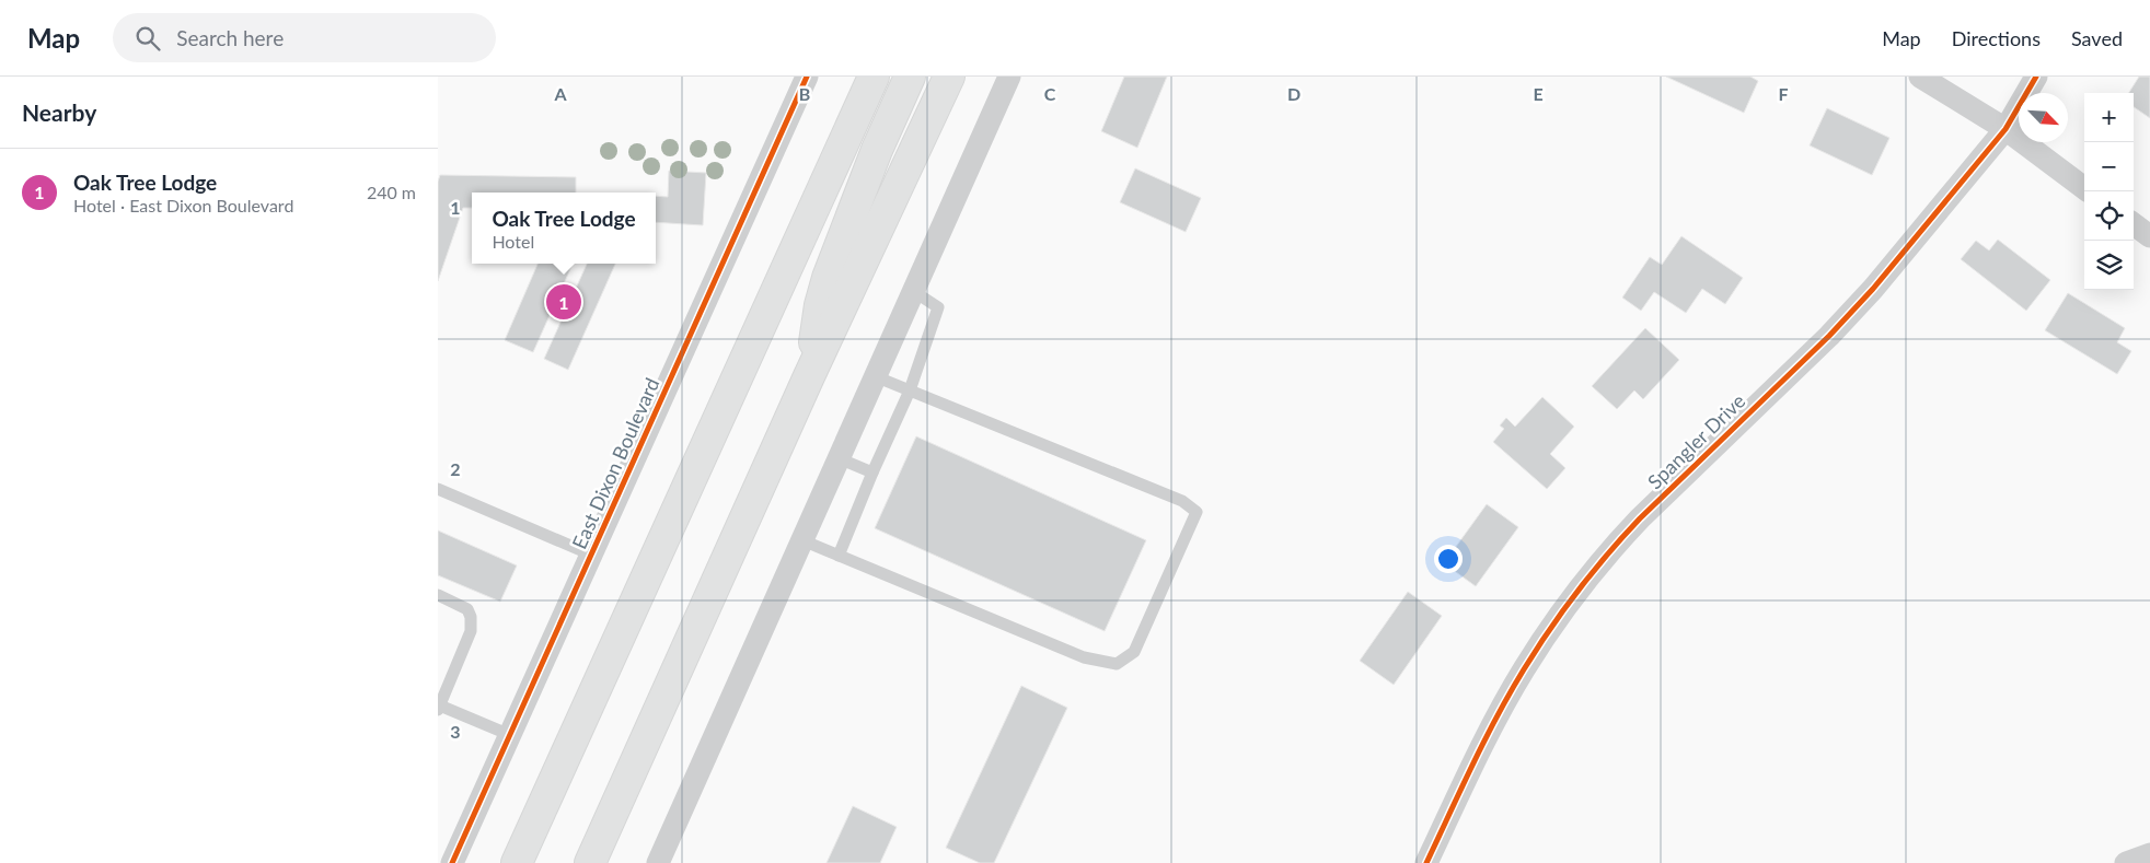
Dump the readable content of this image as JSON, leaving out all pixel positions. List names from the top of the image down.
{
  "streets": {
    "street": ["Spangler Drive", "East Dixon Boulevard"]
  },
  "north": "bottom right",
  "page": {
    "header": "Map",
    "search": "Search here",
    "nav": ["Map", "Directions", "Saved"],
    "heading": "Nearby",
    "map_buttons": ["+", "−"],
    "list": [
      {
        "mark": "1",
        "name": "Oak Tree Lodge",
        "note": "Hotel · East Dixon Boulevard",
        "value": "240 m"
      }
    ],
    "popup": ["Oak Tree Lodge", "Hotel"],
    "pins": "1"
  },
  "grid": {
    "columns": [
      "A",
      "B",
      "C",
      "D",
      "E",
      "F"
    ],
    "rows": ["1", "2", "3"]
  }
}
